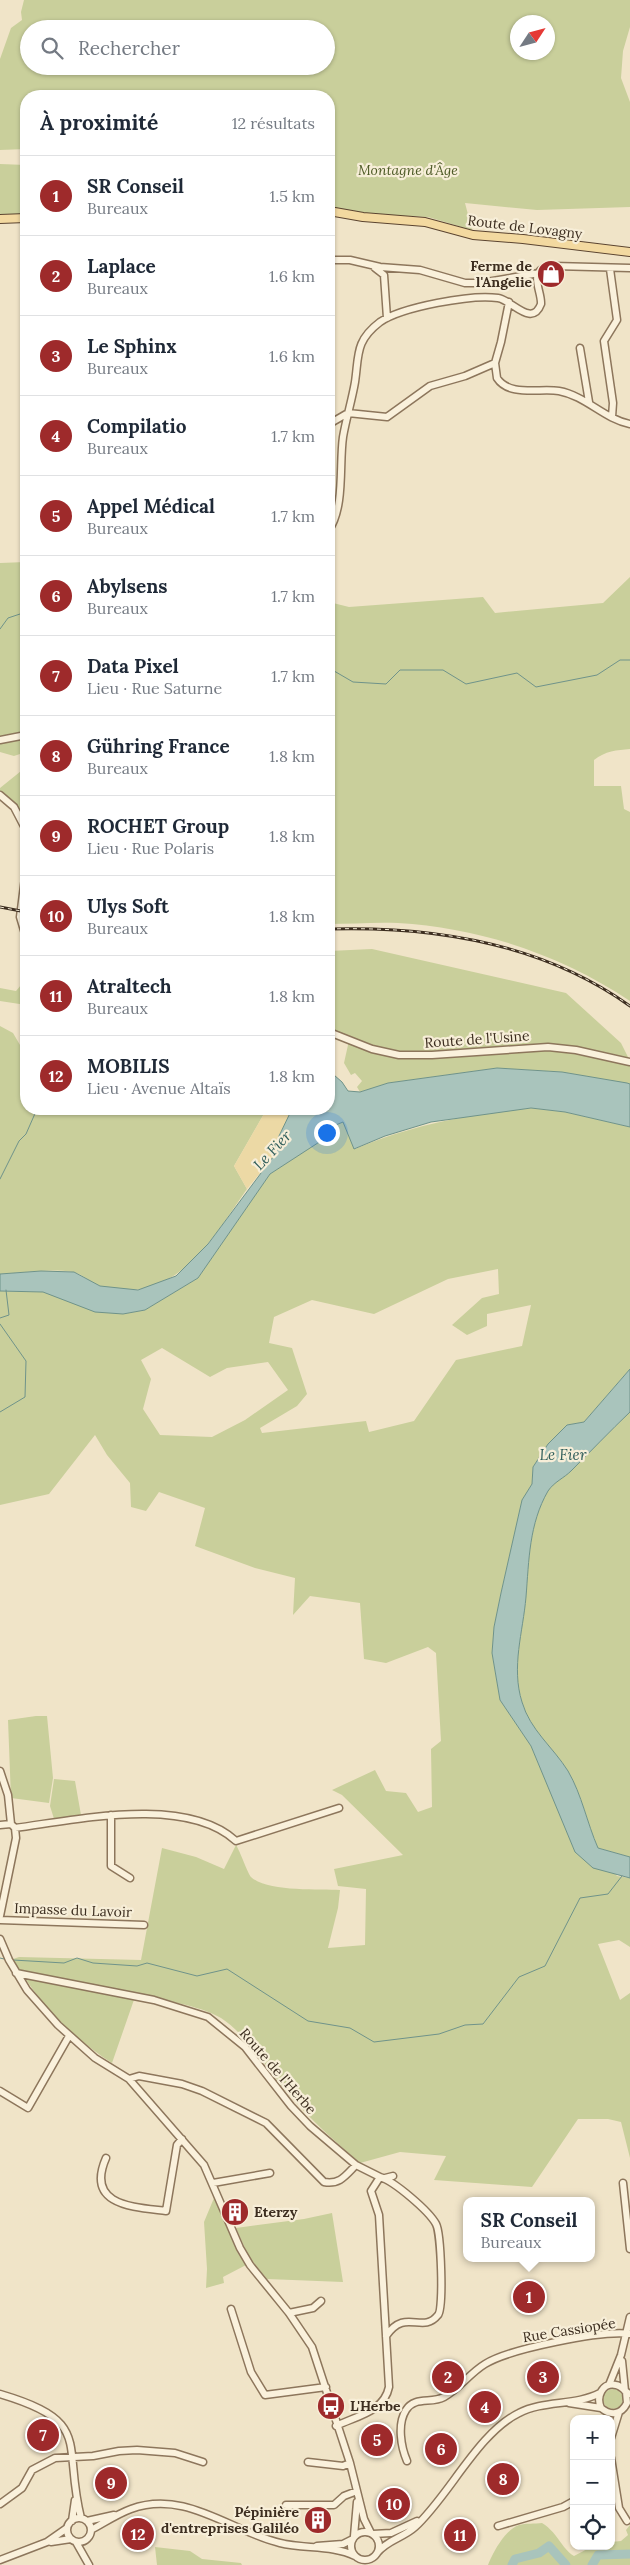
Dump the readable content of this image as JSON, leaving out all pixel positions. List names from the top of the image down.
{
  "streets": {
    "main road": ["Route de Lovagny"],
    "street": [
      "Route de l'Usine",
      "Impasse du Lavoir",
      "Route de l'Herbe",
      "Rue Cassiopée"
    ]
  },
  "water": ["Le Fier"],
  "parks": ["Montagne d'Âge"],
  "places": {
    "shop": ["Ferme de l'Angelie"],
    "building": ["Eterzy", "Pépinière d'entreprises Galiléo"],
    "bus stop": ["L'Herbe"]
  },
  "north": "top right",
  "page": {
    "search": "Rechercher",
    "heading": ["À proximité", "12 résultats"],
    "list": [
      {
        "mark": "1",
        "name": "SR Conseil",
        "note": "Bureaux",
        "value": "1.5 km"
      },
      {
        "mark": "2",
        "name": "Laplace",
        "note": "Bureaux",
        "value": "1.6 km"
      },
      {
        "mark": "3",
        "name": "Le Sphinx",
        "note": "Bureaux",
        "value": "1.6 km"
      },
      {
        "mark": "4",
        "name": "Compilatio",
        "note": "Bureaux",
        "value": "1.7 km"
      },
      {
        "mark": "5",
        "name": "Appel Médical",
        "note": "Bureaux",
        "value": "1.7 km"
      },
      {
        "mark": "6",
        "name": "Abylsens",
        "note": "Bureaux",
        "value": "1.7 km"
      },
      {
        "mark": "7",
        "name": "Data Pixel",
        "note": "Lieu · Rue Saturne",
        "value": "1.7 km"
      },
      {
        "mark": "8",
        "name": "Gühring France",
        "note": "Bureaux",
        "value": "1.8 km"
      },
      {
        "mark": "9",
        "name": "ROCHET Group",
        "note": "Lieu · Rue Polaris",
        "value": "1.8 km"
      },
      {
        "mark": "10",
        "name": "Ulys Soft",
        "note": "Bureaux",
        "value": "1.8 km"
      },
      {
        "mark": "11",
        "name": "Atraltech",
        "note": "Bureaux",
        "value": "1.8 km"
      },
      {
        "mark": "12",
        "name": "MOBILIS",
        "note": "Lieu · Avenue Altaïs",
        "value": "1.8 km"
      }
    ],
    "popup": ["SR Conseil", "Bureaux"],
    "pins": [
      "1",
      "2",
      "3",
      "4",
      "7",
      "5",
      "6",
      "8",
      "9",
      "10",
      "12",
      "11"
    ],
    "map_buttons": ["+", "−"]
  }
}
